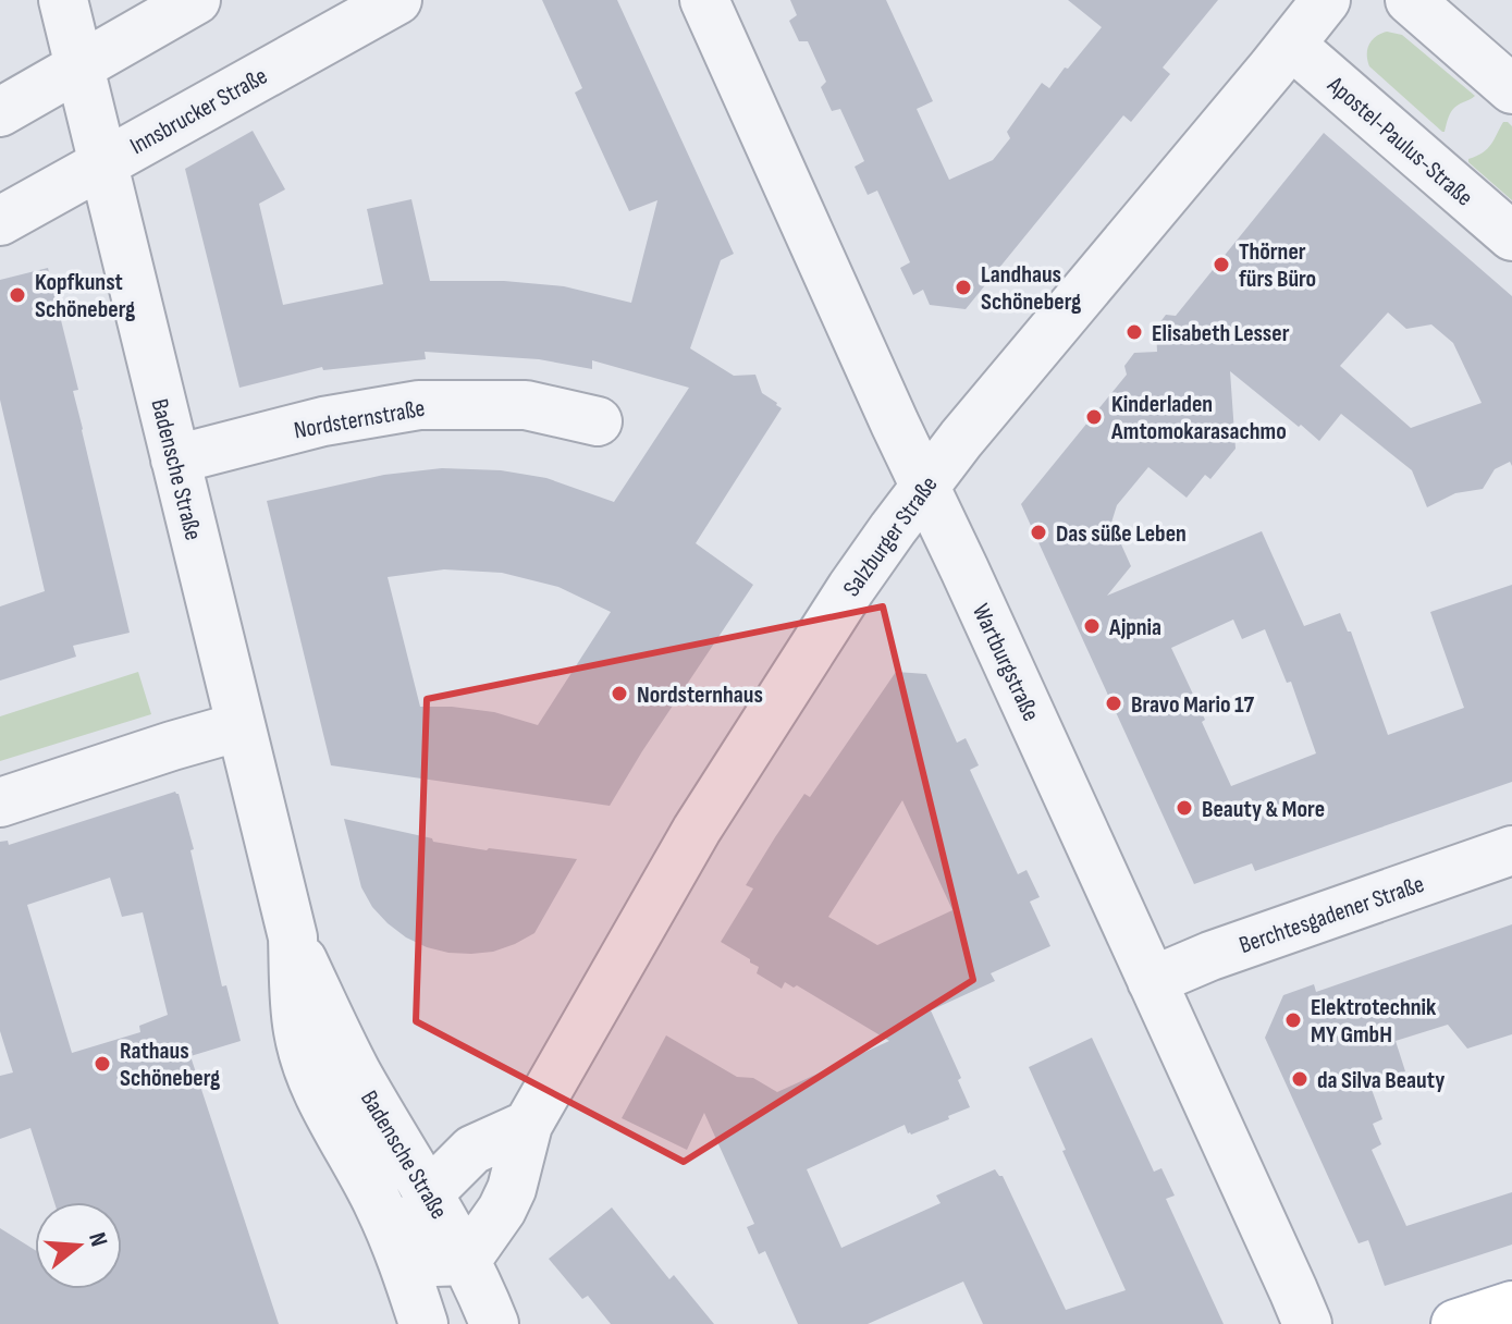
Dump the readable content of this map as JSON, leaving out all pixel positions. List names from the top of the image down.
{
  "streets": {
    "street": [
      "Innsbrucker Straße",
      "Apostel-Paulus-Straße",
      "Nordsternstraße",
      "Badensche Straße",
      "Salzburger Straße",
      "Wartburgstraße",
      "Berchtesgadener Straße"
    ]
  },
  "crossings": [
    ["Innsbrucker Straße", "Badensche Straße"],
    ["Apostel-Paulus-Straße", "Salzburger Straße"],
    ["Nordsternstraße", "Badensche Straße"],
    ["Badensche Straße", "Salzburger Straße"],
    ["Salzburger Straße", "Wartburgstraße"],
    ["Wartburgstraße", "Berchtesgadener Straße"]
  ],
  "places": [
    "Thörner fürs Büro",
    "Landhaus Schöneberg",
    "Kopfkunst Schöneberg",
    "Elisabeth Lesser",
    "Kinderladen Amtomokarasachmo",
    "Das süße Leben",
    "Ajpnia",
    "Nordsternhaus",
    "Bravo Mario 17",
    "Beauty & More",
    "Elektrotechnik MY GmbH",
    "Rathaus Schöneberg",
    "da Silva Beauty"
  ],
  "north": "right"
}
